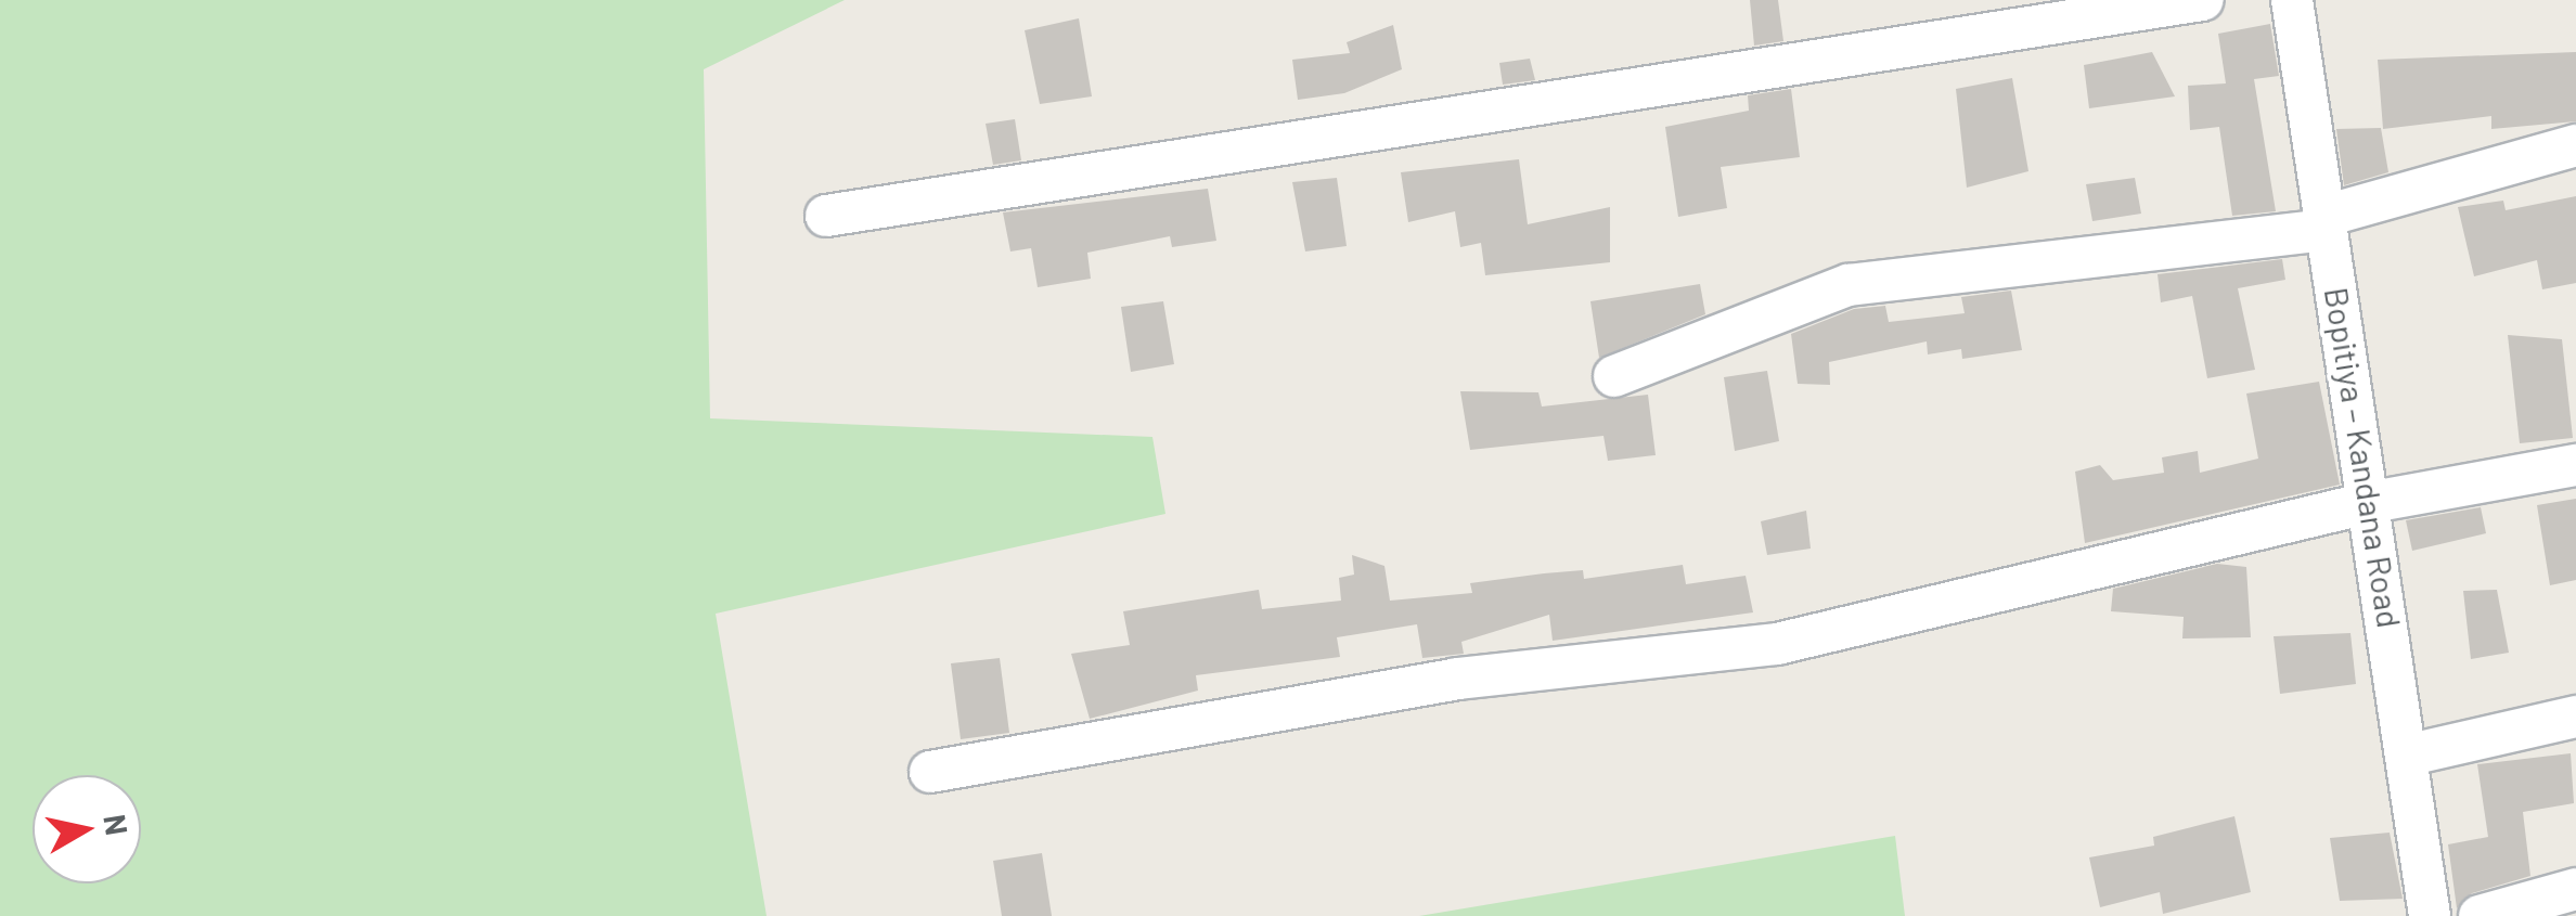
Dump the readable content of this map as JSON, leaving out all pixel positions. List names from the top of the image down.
{
  "streets": {
    "street": ["Bopitiya – Kandana Road"]
  },
  "north": "right"
}
